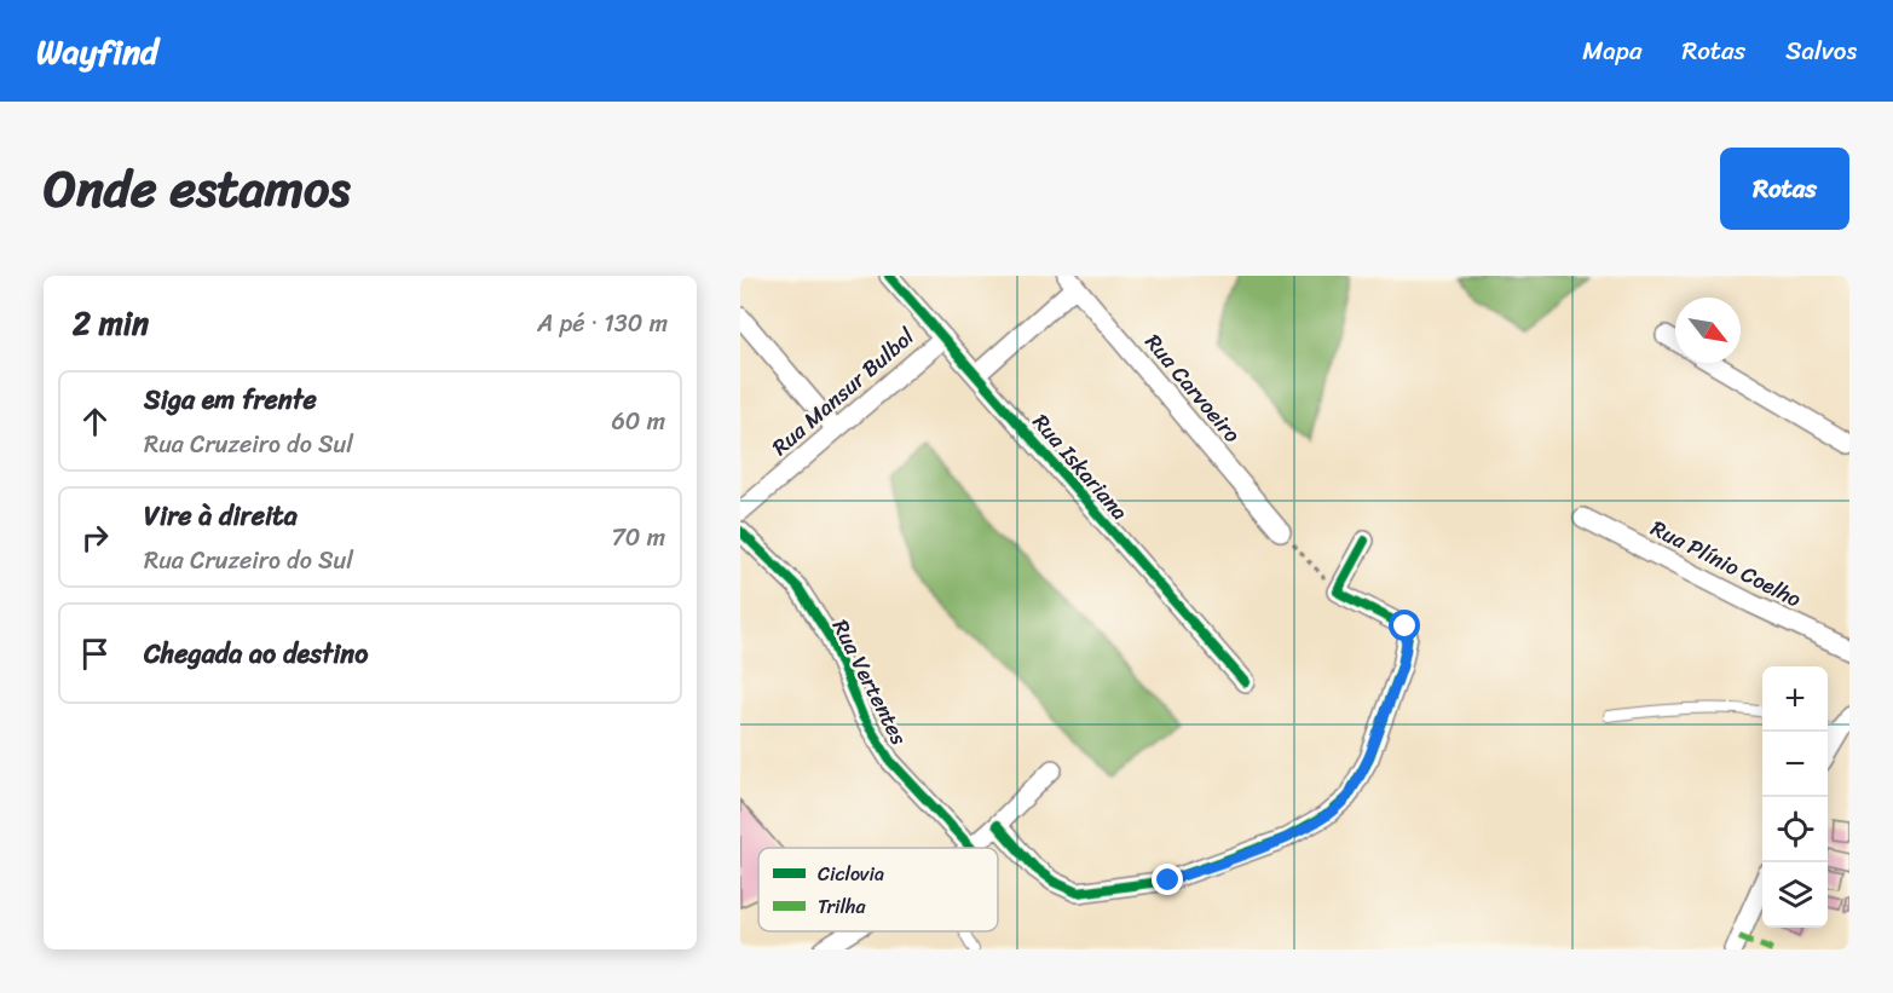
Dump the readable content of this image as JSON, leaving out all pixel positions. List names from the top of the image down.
{
  "streets": {
    "street": [
      "Rua Carvoeiro",
      "Rua Mansur Bulbol",
      "Rua Iskariana",
      "Rua Plínio Coelho",
      "Rua Vertentes"
    ]
  },
  "crossings": [
    ["Rua Mansur Bulbol", "Rua Iskariana"]
  ],
  "legend": ["Ciclovia", "Trilha"],
  "north": "bottom right",
  "page": {
    "header": "Wayfind",
    "nav": ["Mapa", "Rotas", "Salvos"],
    "title": "Onde estamos",
    "buttons": "Rotas",
    "heading": ["2 min", "A pé · 130 m"],
    "list": [
      ["Siga em frente", "Rua Cruzeiro do Sul", "60 m"],
      ["Vire à direita", "Rua Cruzeiro do Sul", "70 m"],
      "Chegada ao destino"
    ],
    "map_buttons": ["+", "−"]
  }
}
